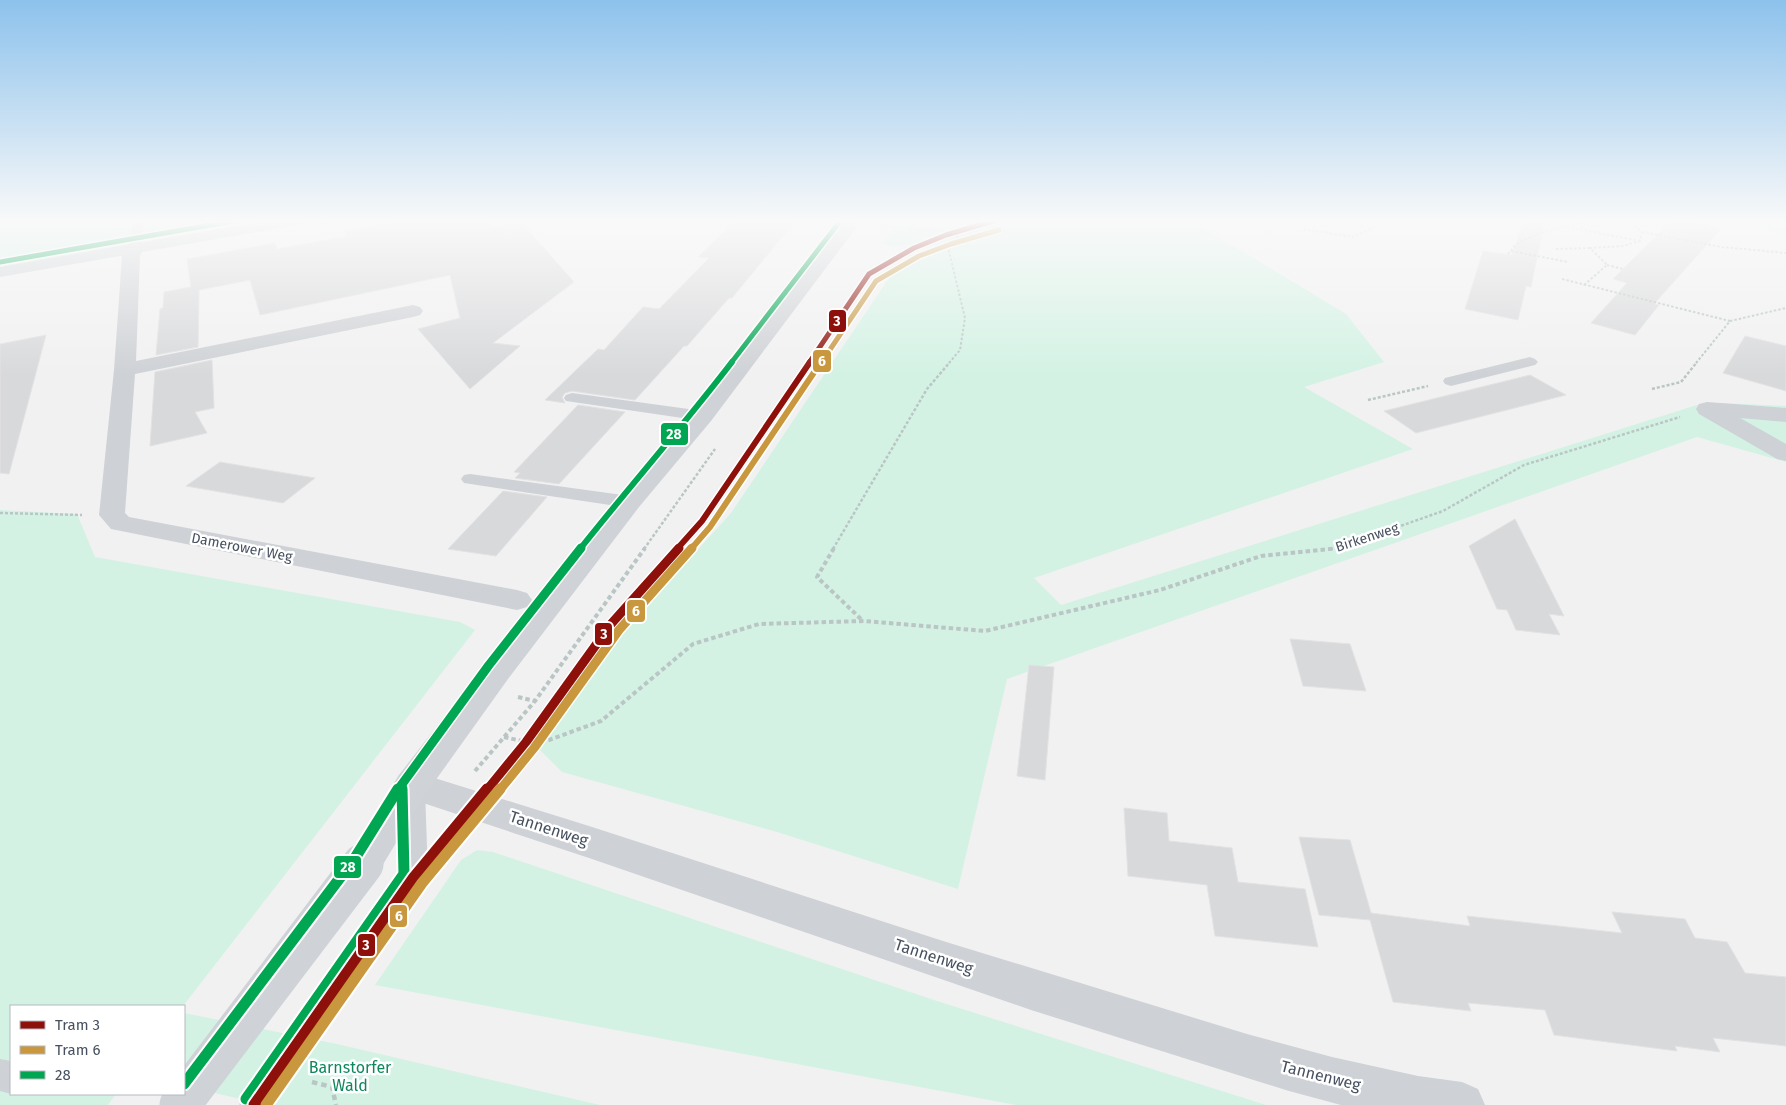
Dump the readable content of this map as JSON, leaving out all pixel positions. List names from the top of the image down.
{
  "streets": {
    "street": ["Damerower Weg", "Tannenweg"],
    "path": ["Birkenweg"]
  },
  "parks": ["Barnstorfer Wald"],
  "lines": ["tram line 3", "tram line 6", "transit line 28"],
  "legend": ["Tram 3", "Tram 6", "28"]
}
